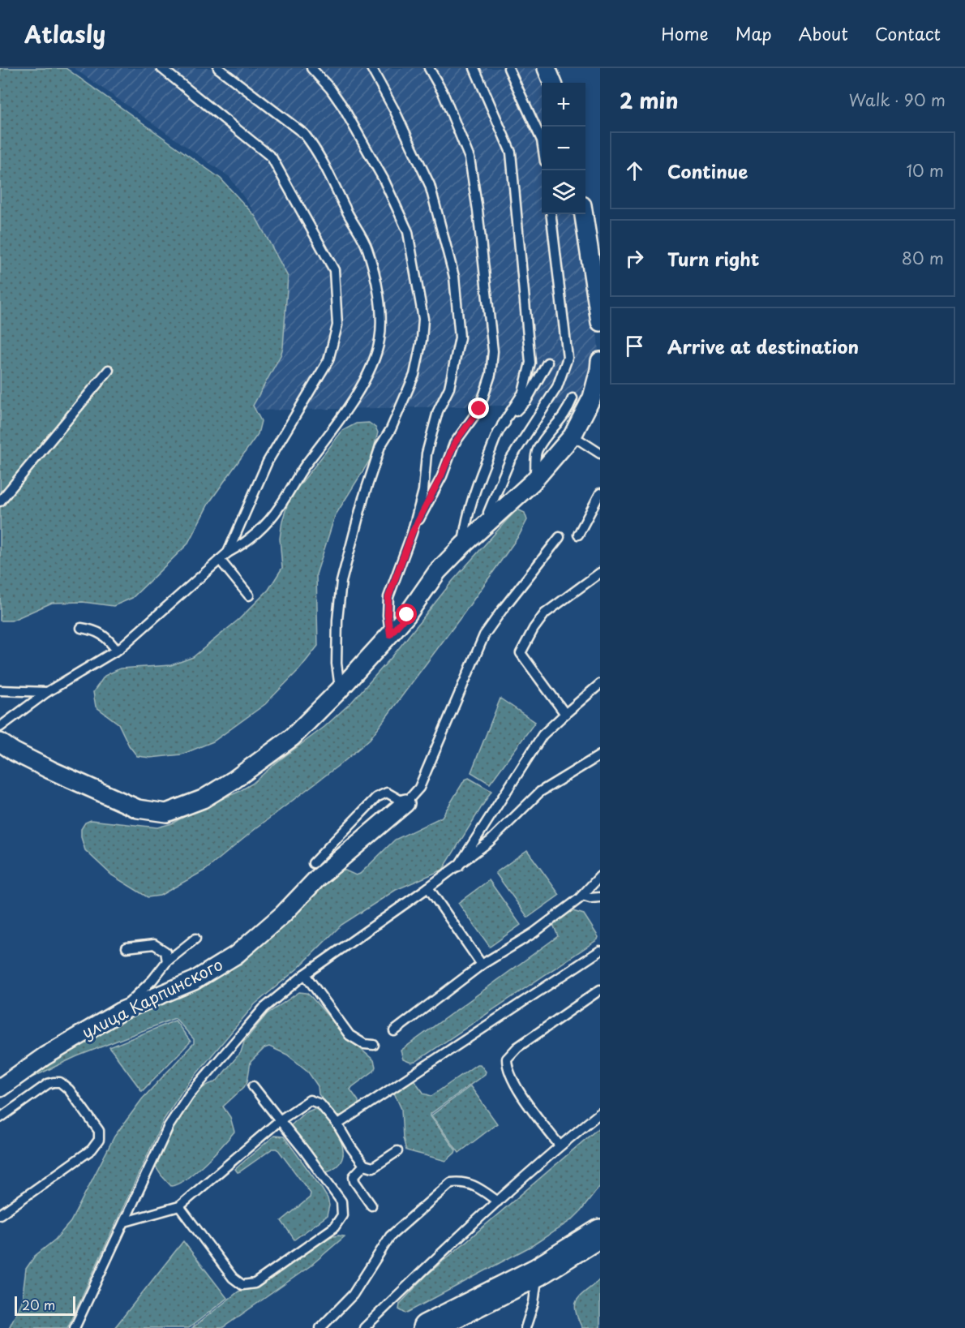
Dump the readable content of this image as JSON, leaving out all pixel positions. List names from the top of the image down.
{
  "streets": {
    "street": ["улица Карпинского"]
  },
  "scale_bar": "20 m",
  "page": {
    "header": "Atlasly",
    "nav": [
      "Home",
      "Map",
      "About",
      "Contact"
    ],
    "heading": ["2 min", "Walk · 90 m"],
    "map_buttons": ["+", "−"],
    "list": [
      ["Continue", "10 m"],
      ["Turn right", "80 m"],
      "Arrive at destination"
    ],
    "scale": "20 m"
  }
}
